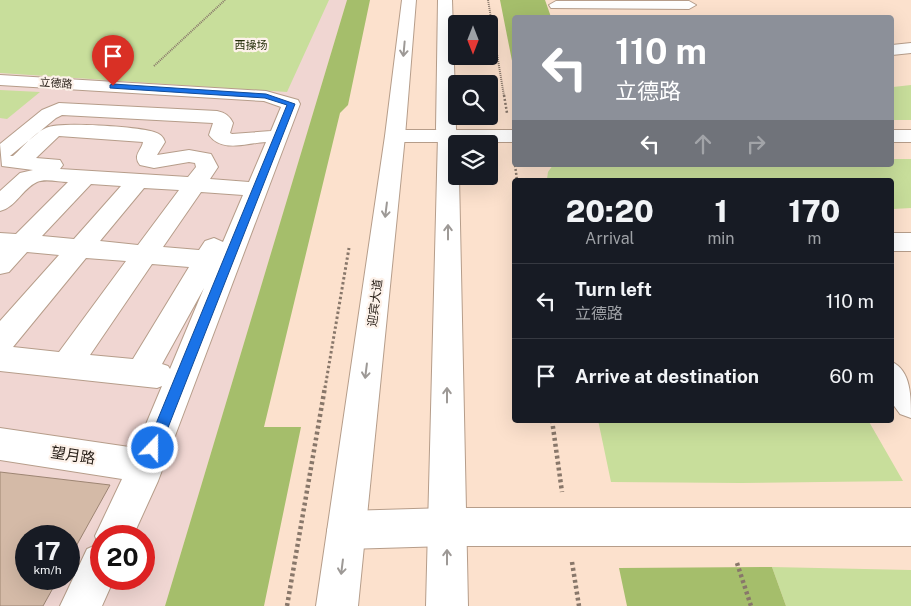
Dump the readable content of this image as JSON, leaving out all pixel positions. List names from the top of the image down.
{
  "streets": {
    "main road": ["立德路", "迎宾大道", "望月路"]
  },
  "parks": ["西操场"],
  "north": "bottom",
  "page": {
    "turn": ["110 m", "立德路"],
    "eta": [
      "20:20",
      "Arrival",
      "1",
      "min",
      "170",
      "m"
    ],
    "list": [
      {
        "name": "Turn left",
        "note": "立德路",
        "value": "110 m"
      },
      {
        "name": "Arrive at destination",
        "value": "60 m"
      }
    ],
    "speed": "17 km/h",
    "limit": "20"
  }
}
